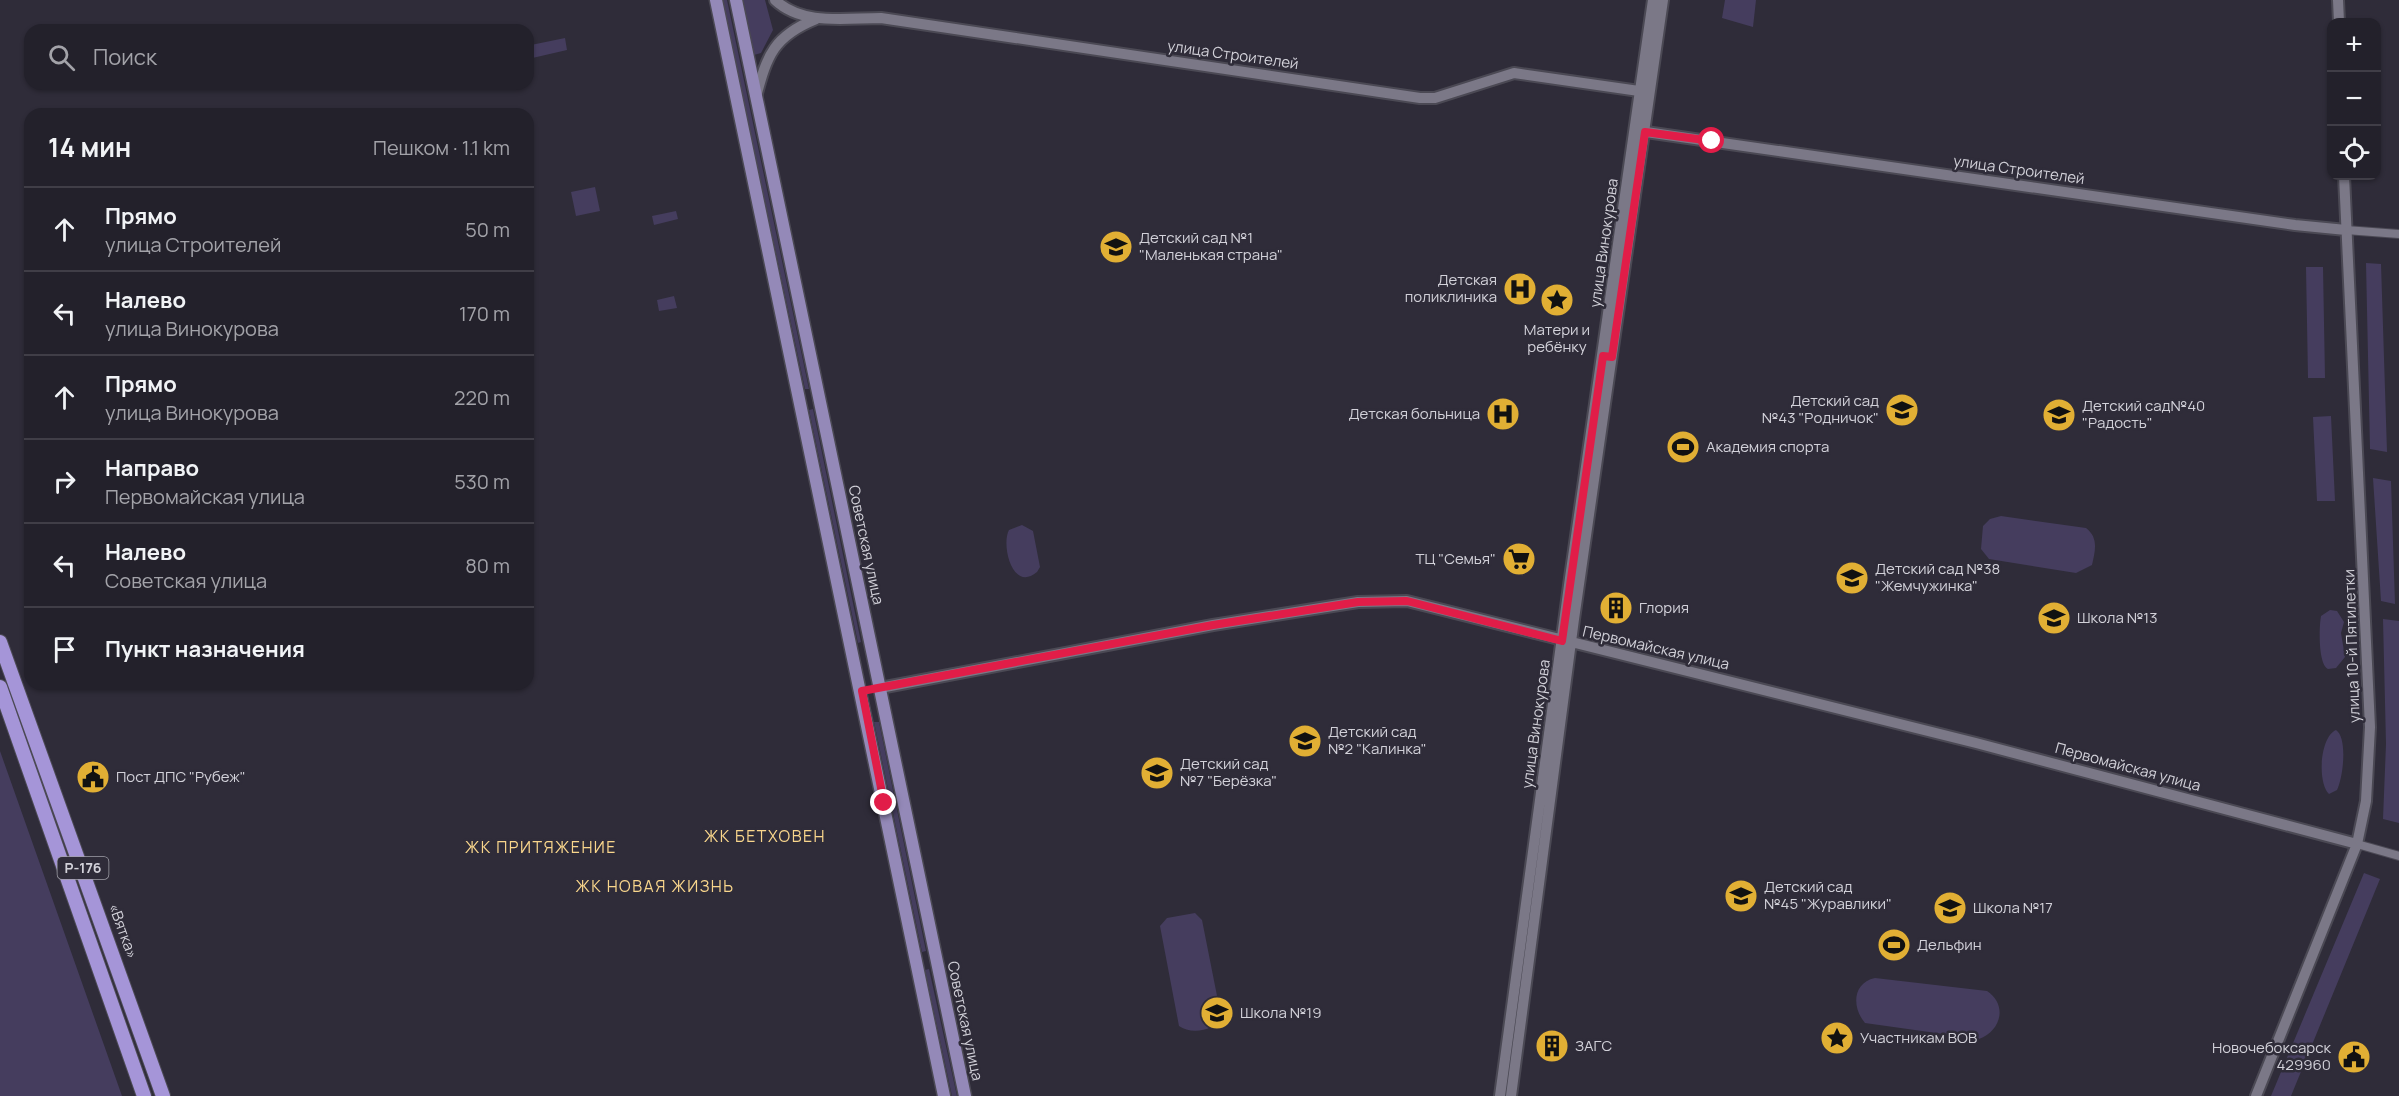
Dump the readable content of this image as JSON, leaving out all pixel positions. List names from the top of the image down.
{
  "streets": {
    "highway": ["Р-176", "«Вятка»"],
    "main road": ["Советская улица", "Первомайская улица"],
    "street": ["улица Строителей", "улица Винокурова", "улица 10-й Пятилетки"]
  },
  "crossings": [
    ["улица Строителей", "улица Винокурова"],
    ["улица Строителей", "Советская улица"],
    ["улица Строителей", "улица 10-й Пятилетки"],
    ["улица Винокурова", "Первомайская улица"],
    ["Советская улица", "Первомайская улица"],
    ["улица 10-й Пятилетки", "Первомайская улица"]
  ],
  "districts": ["ЖК БЕТХОВЕН", "ЖК ПРИТЯЖЕНИЕ", "ЖК НОВАЯ ЖИЗНЬ"],
  "places": {
    "school or university": [
      "Детский сад №1 \"Маленькая страна\"",
      "Детский сад №43 \"Родничок\"",
      "Детский сад№40 \"Радость\"",
      "Детский сад №38 \"Жемчужинка\"",
      "Школа №13",
      "Детский сад №2 \"Калинка\"",
      "Детский сад №7 \"Берёзка\"",
      "Детский сад №45 \"Журавлики\"",
      "Школа №17",
      "Школа №19"
    ],
    "hospital": ["Детская поликлиника", "Детская больница"],
    "place": ["Матери и ребёнку", "Участникам ВОВ"],
    "sports": ["Академия спорта", "Дельфин"],
    "supermarket": ["ТЦ \"Семья\""],
    "building": ["Глория", "ЗАГС"],
    "public building": ["Пост ДПС \"Рубеж\"", "Новочебоксарск 429960"]
  },
  "page": {
    "map_buttons": ["+", "−"],
    "search": "Поиск",
    "heading": ["14 мин", "Пешком · 1.1 km"],
    "list": [
      ["Прямо", "улица Строителей", "50 m"],
      ["Налево", "улица Винокурова", "170 m"],
      ["Прямо", "улица Винокурова", "220 m"],
      ["Направо", "Первомайская улица", "530 m"],
      ["Налево", "Советская улица", "80 m"],
      "Пункт назначения"
    ]
  }
}
